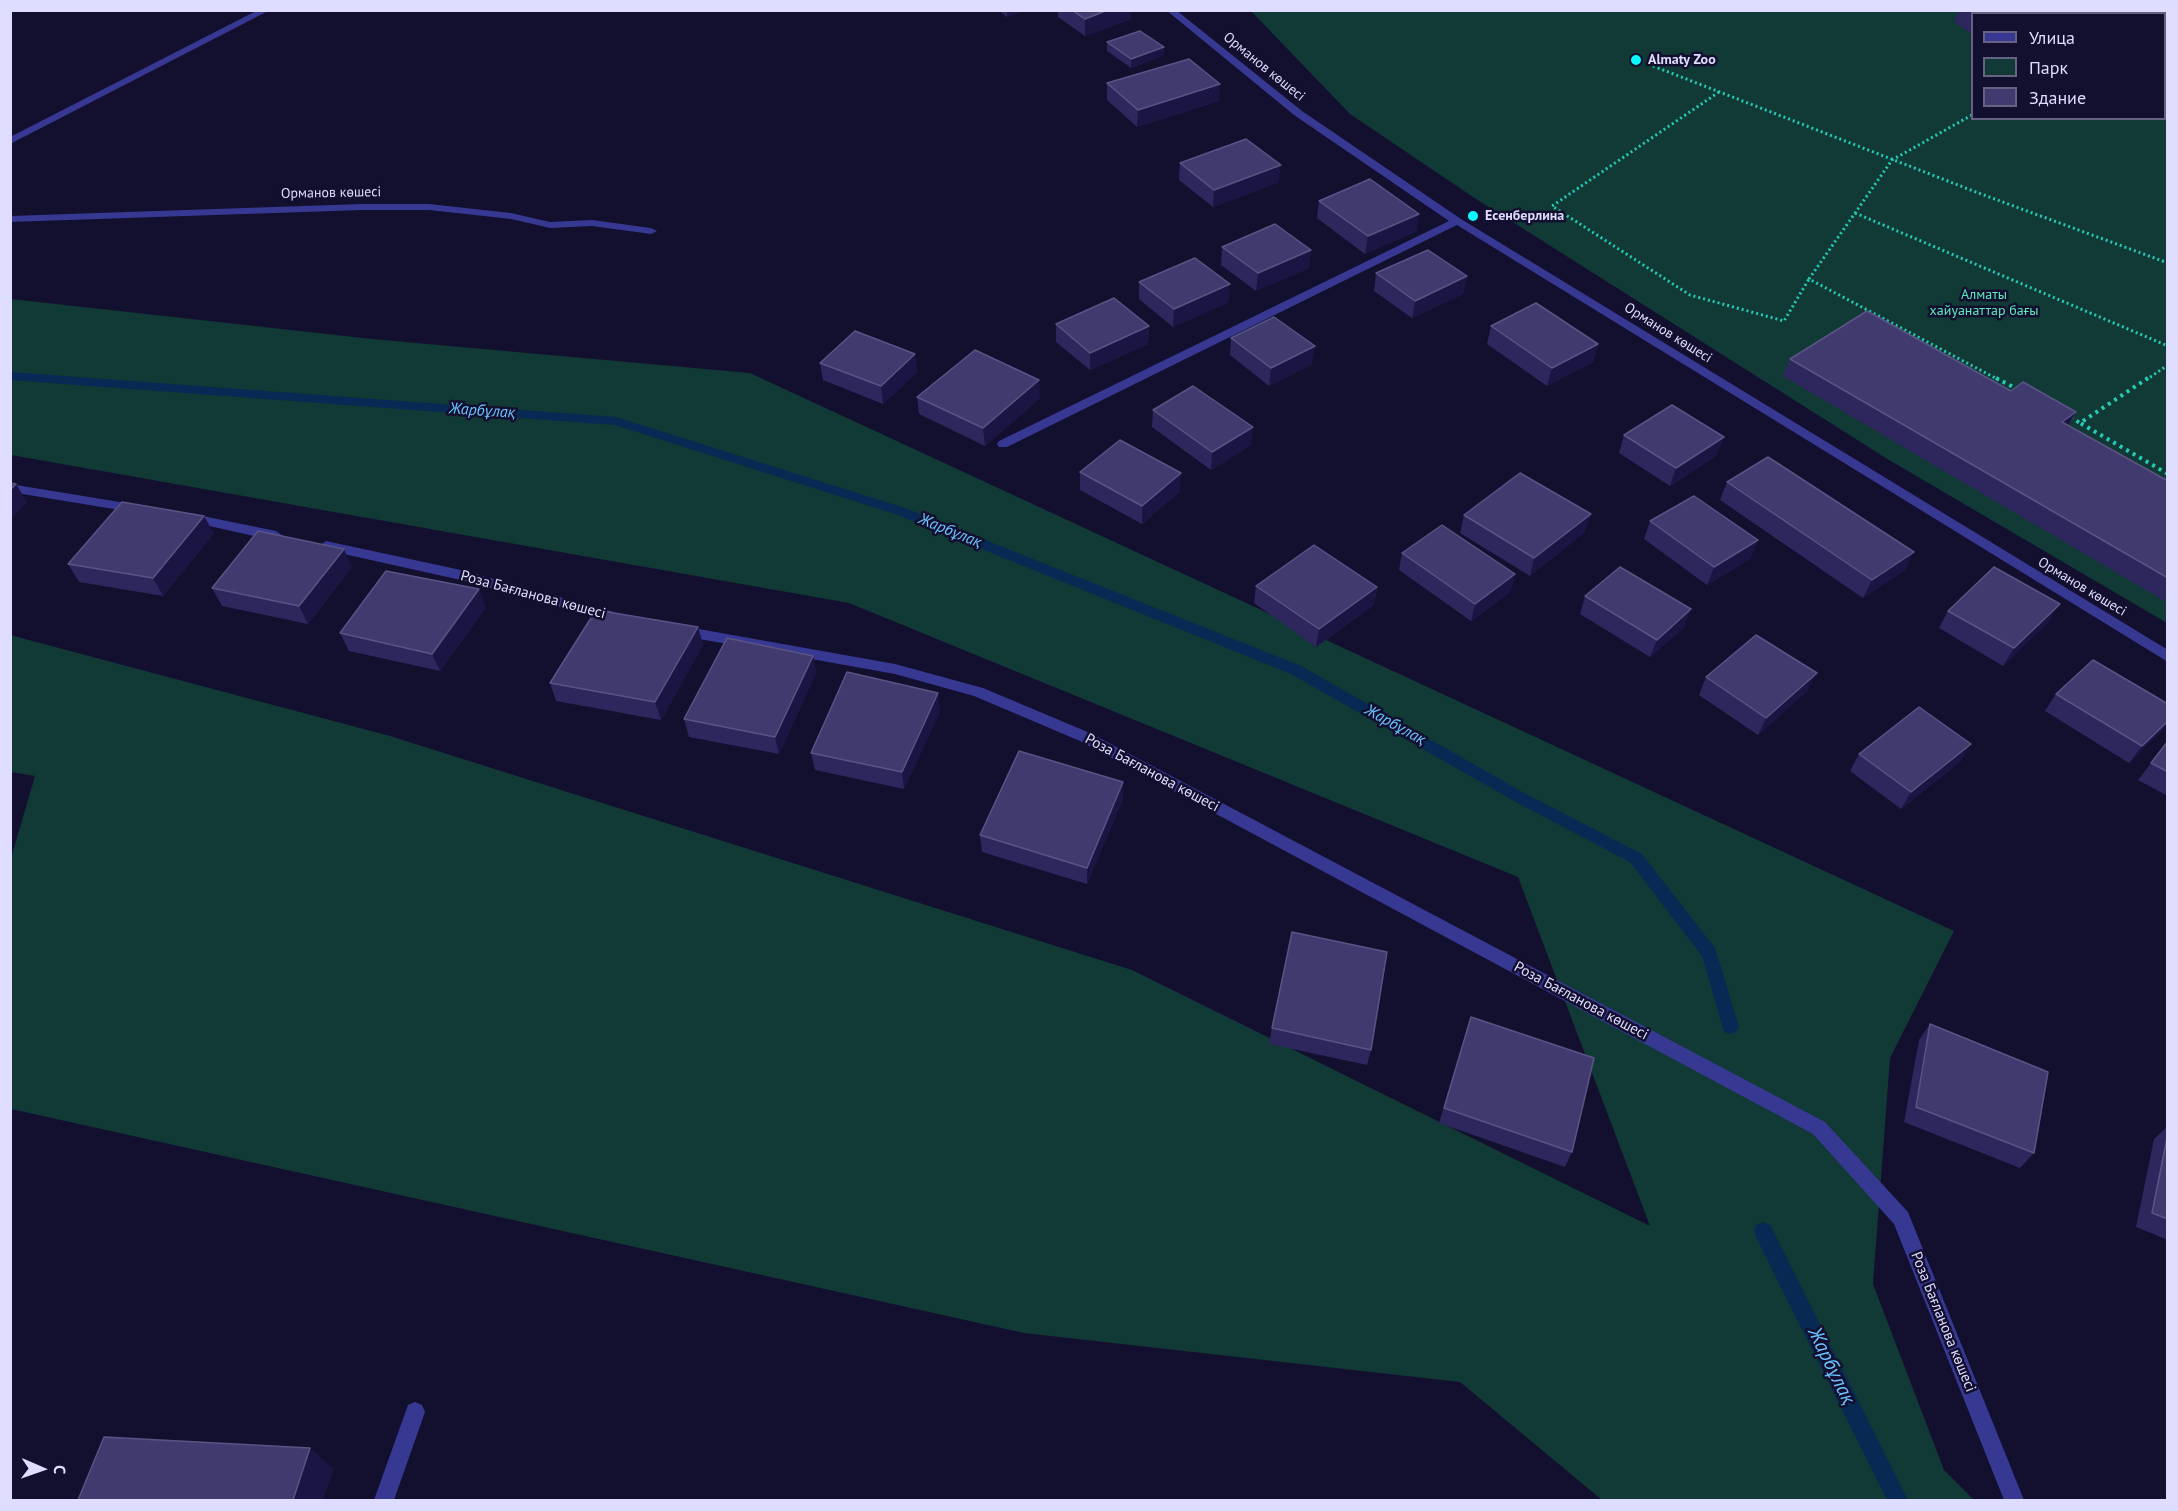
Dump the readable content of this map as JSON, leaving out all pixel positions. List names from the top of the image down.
{
  "streets": {
    "street": ["Орманов көшесі", "Роза Бағланова көшесі"]
  },
  "water": ["Жарбұлақ"],
  "parks": ["Алматы хайуанаттар бағы"],
  "places": ["Almaty Zoo", "Есенберлина"],
  "legend": ["Улица", "Парк", "Здание"],
  "north": "right"
}
